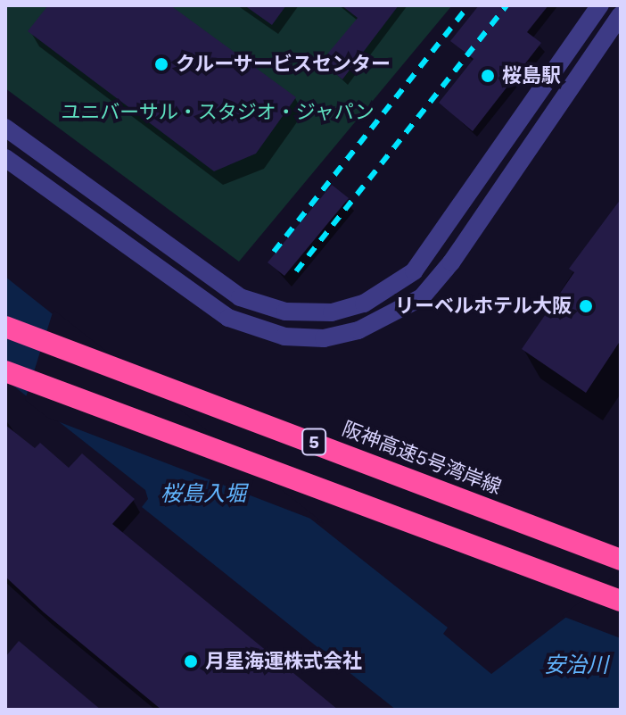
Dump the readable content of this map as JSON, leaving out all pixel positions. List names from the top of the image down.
{
  "streets": {
    "highway": ["5", "阪神高速5号湾岸線"]
  },
  "water": ["桜島入堀", "安治川"],
  "parks": ["ユニバーサル・スタジオ・ジャパン"],
  "places": [
    "クルーサービスセンター",
    "桜島駅",
    "リーベルホテル大阪",
    "月星海運株式会社"
  ]
}
